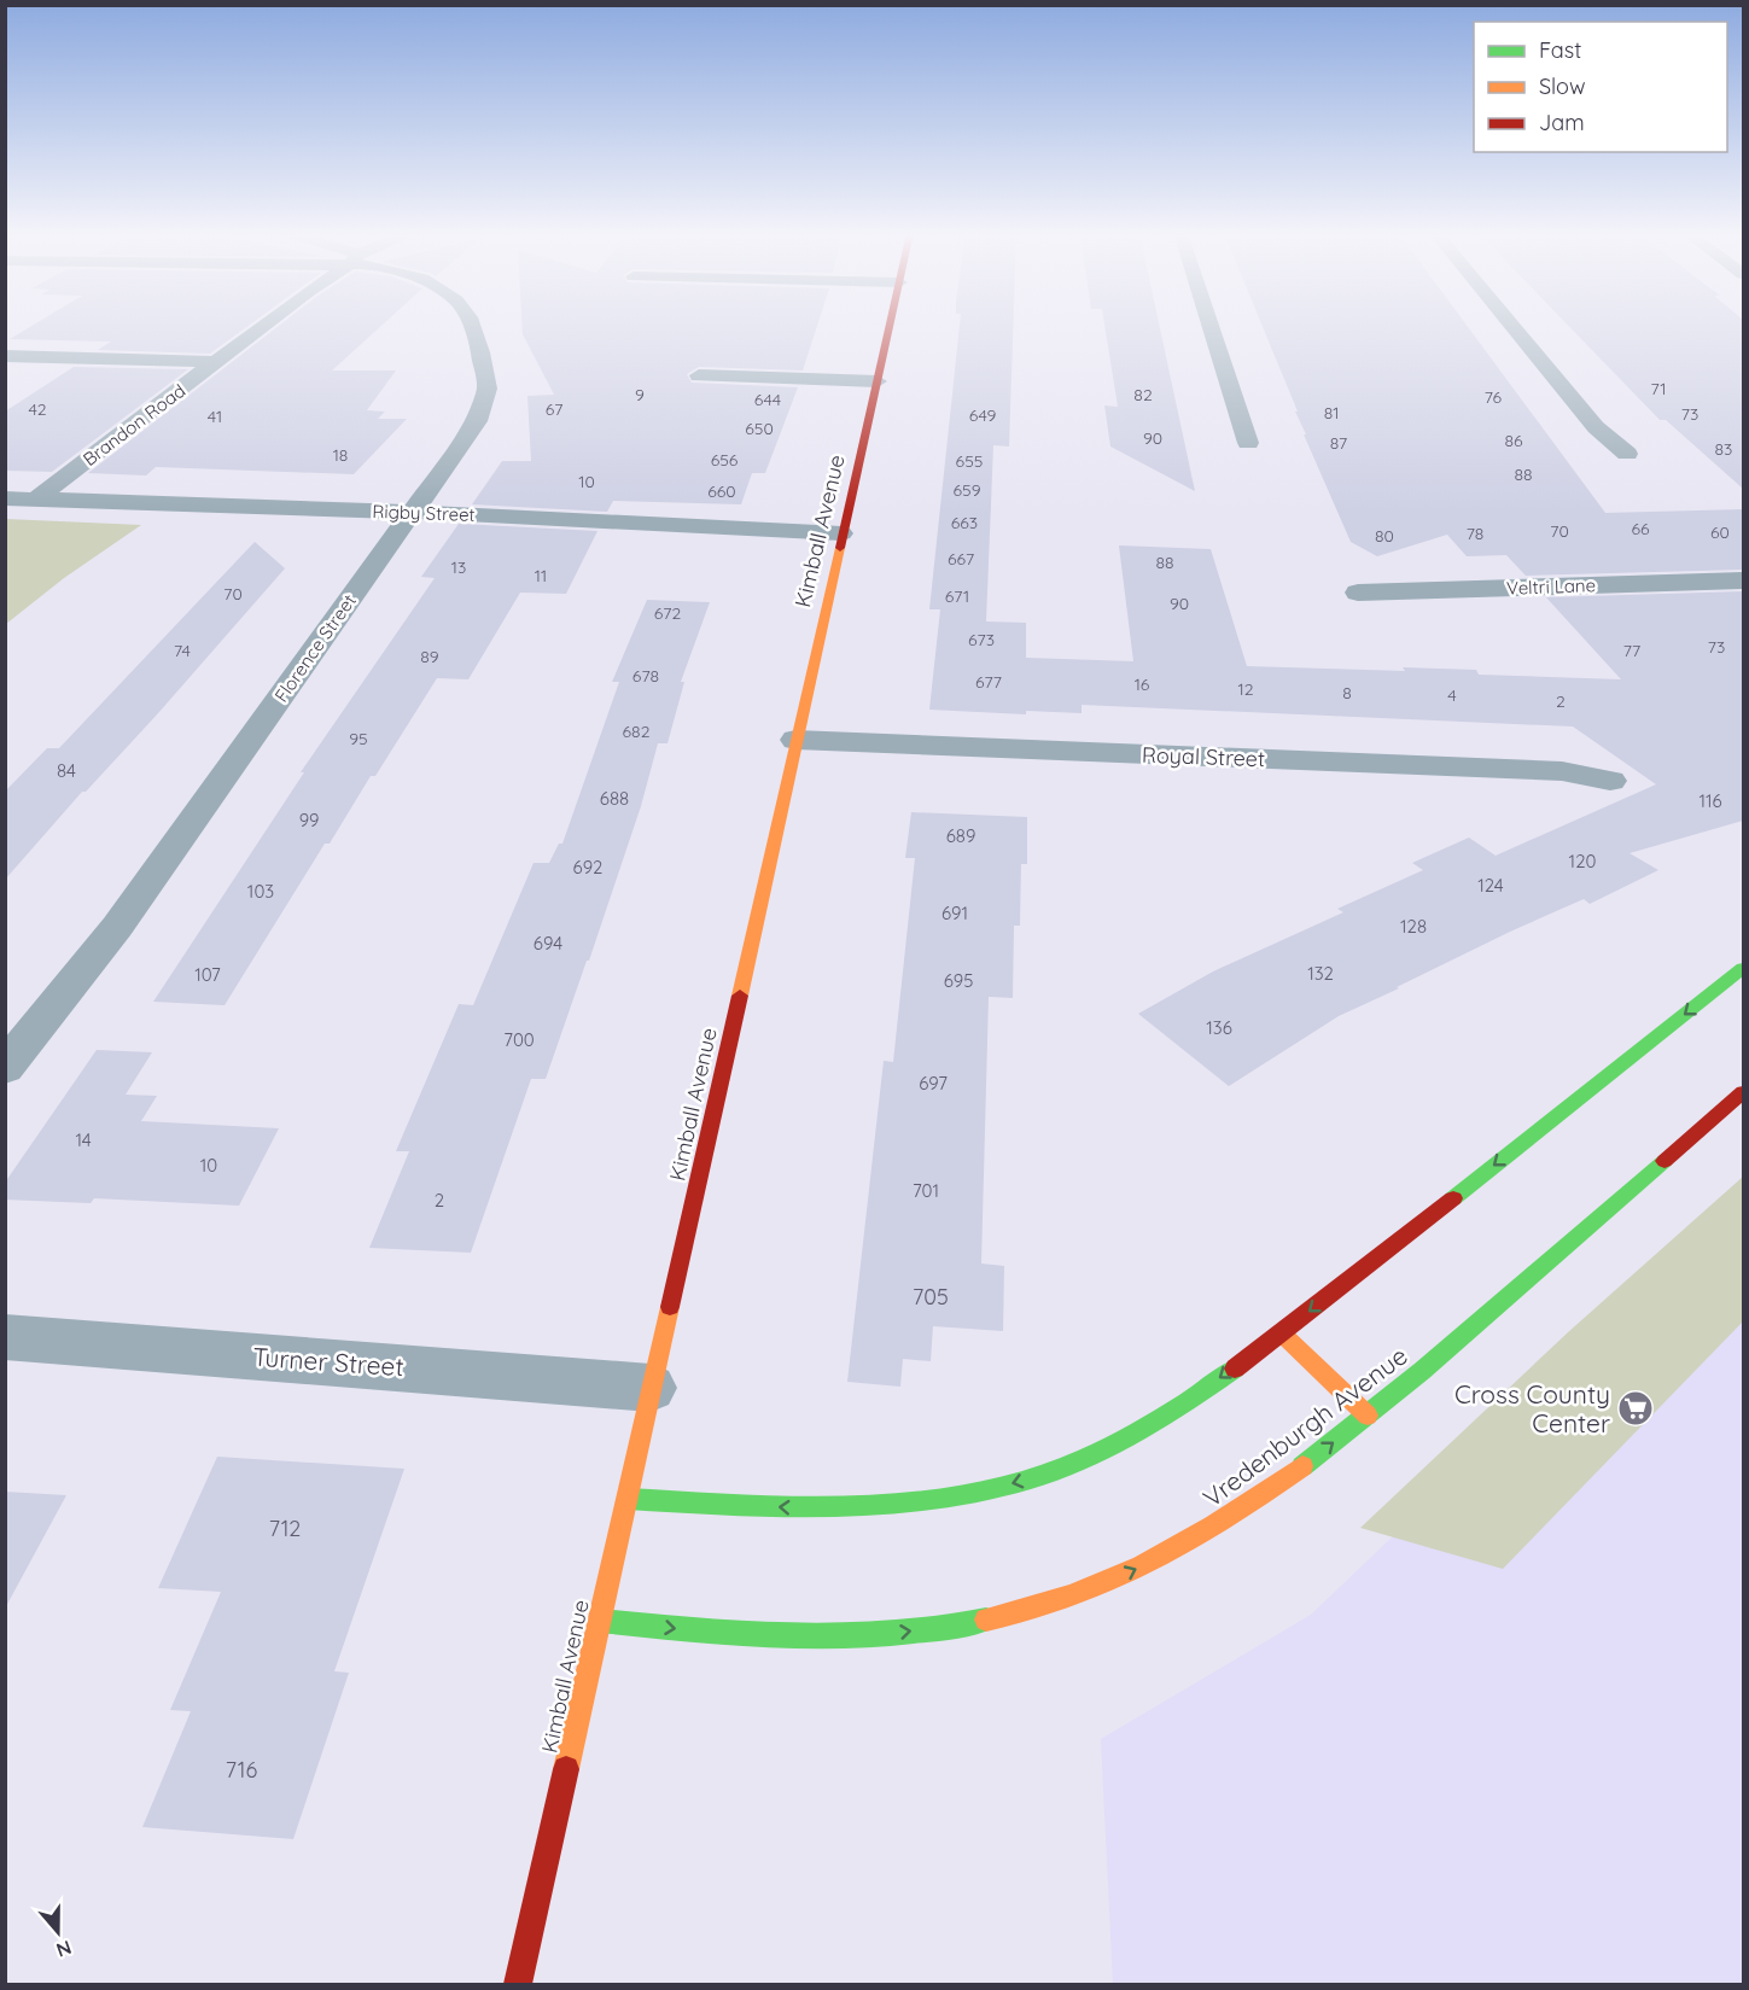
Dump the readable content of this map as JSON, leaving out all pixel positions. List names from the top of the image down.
{
  "streets": {
    "street": [
      "Brandon Road",
      "Rigby Street",
      "Kimball Avenue",
      "Veltri Lane",
      "Florence Street",
      "Royal Street",
      "Turner Street",
      "Vredenburgh Avenue"
    ]
  },
  "crossings": [
    ["Brandon Road", "Rigby Street"],
    ["Rigby Street", "Kimball Avenue"],
    ["Rigby Street", "Florence Street"],
    ["Kimball Avenue", "Royal Street"],
    ["Kimball Avenue", "Turner Street"],
    ["Kimball Avenue", "Vredenburgh Avenue"]
  ],
  "places": {
    "supermarket": ["Cross County Center"]
  },
  "house_numbers": [
    "71",
    "9",
    "82",
    "76",
    "644",
    "42",
    "67",
    "81",
    "73",
    "649",
    "41",
    "650",
    "90",
    "86",
    "87",
    "83",
    "18",
    "656",
    "655",
    "88",
    "10",
    "659",
    "660",
    "663",
    "66",
    "70",
    "60",
    "78",
    "80",
    "667",
    "88",
    "13",
    "11",
    "70",
    "671",
    "90",
    "672",
    "673",
    "73",
    "74",
    "77",
    "89",
    "678",
    "677",
    "16",
    "12",
    "8",
    "4",
    "2",
    "682",
    "95",
    "84",
    "688",
    "116",
    "99",
    "689",
    "120",
    "692",
    "124",
    "103",
    "691",
    "128",
    "694",
    "132",
    "107",
    "695",
    "136",
    "700",
    "697",
    "14",
    "10",
    "701",
    "2",
    "705",
    "712",
    "716"
  ],
  "legend": ["Fast", "Slow", "Jam"],
  "north": "bottom"
}
